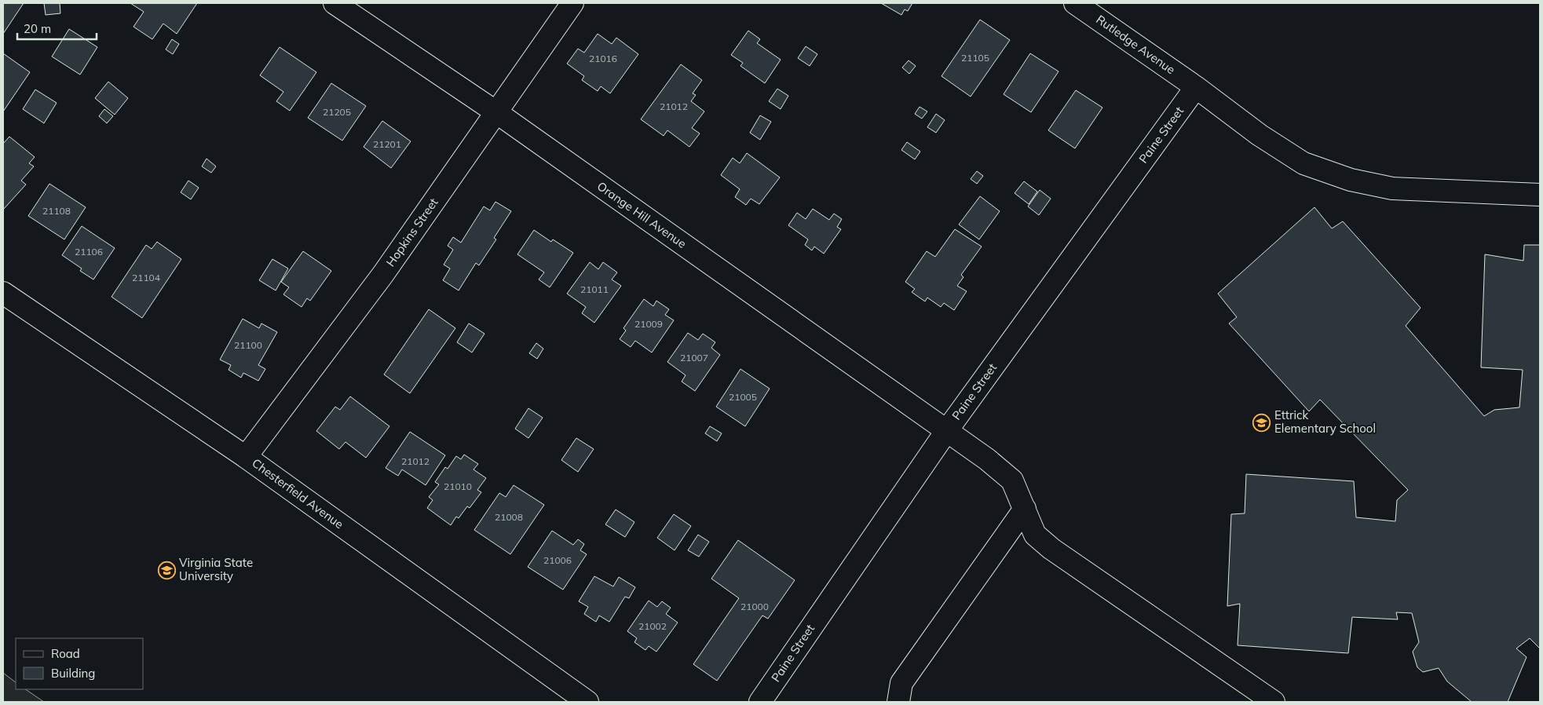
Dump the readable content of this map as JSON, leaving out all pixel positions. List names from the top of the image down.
{
  "streets": {
    "street": [
      "Rutledge Avenue",
      "Paine Street",
      "Orange Hill Avenue",
      "Hopkins Street",
      "Chesterfield Avenue"
    ]
  },
  "crossings": [
    ["Rutledge Avenue", "Paine Street"],
    ["Paine Street", "Orange Hill Avenue"],
    ["Orange Hill Avenue", "Hopkins Street"],
    ["Hopkins Street", "Chesterfield Avenue"]
  ],
  "places": {
    "school or university": ["Ettrick Elementary School", "Virginia State University"]
  },
  "house_numbers": [
    "21105",
    "21016",
    "21012",
    "21205",
    "21201",
    "21108",
    "21106",
    "21104",
    "21011",
    "21009",
    "21100",
    "21007",
    "21005",
    "21012",
    "21010",
    "21008",
    "21006",
    "21000",
    "21002"
  ],
  "legend": ["Road", "Building"],
  "scale_bar": "20 m"
}
